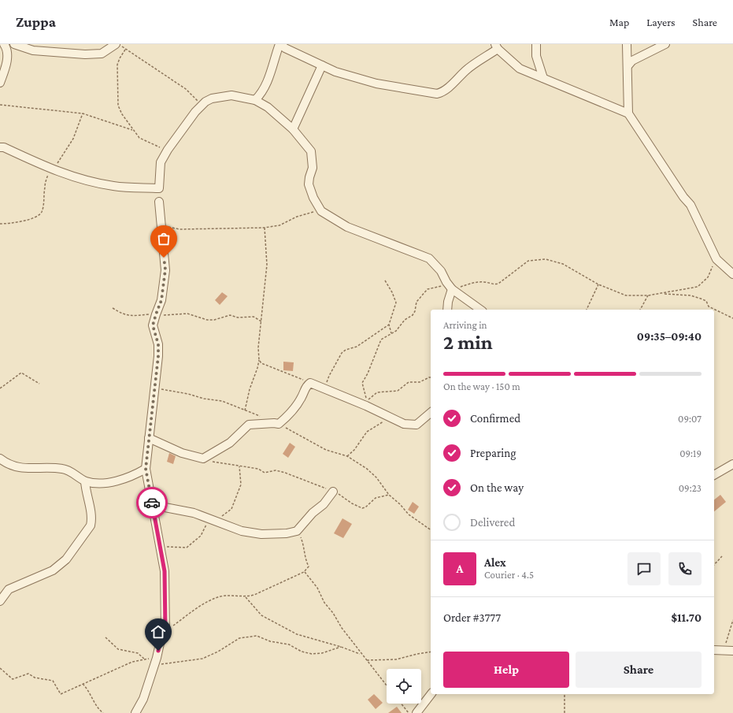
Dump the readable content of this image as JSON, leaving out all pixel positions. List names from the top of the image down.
{
  "page": {
    "header": "Zuppa",
    "nav": ["Map", "Layers", "Share"],
    "heading": ["2 min", "Arriving in", "09:35–09:40"],
    "panel": [
      "Alex",
      "Courier · 4.5",
      "Order #3777",
      "$11.70"
    ],
    "bar": "On the way · 150 m",
    "list": [
      ["Confirmed", "09:07"],
      ["Preparing", "09:19"],
      ["On the way", "09:23"],
      "Delivered"
    ],
    "round": "A",
    "buttons": ["Help", "Share"]
  }
}
